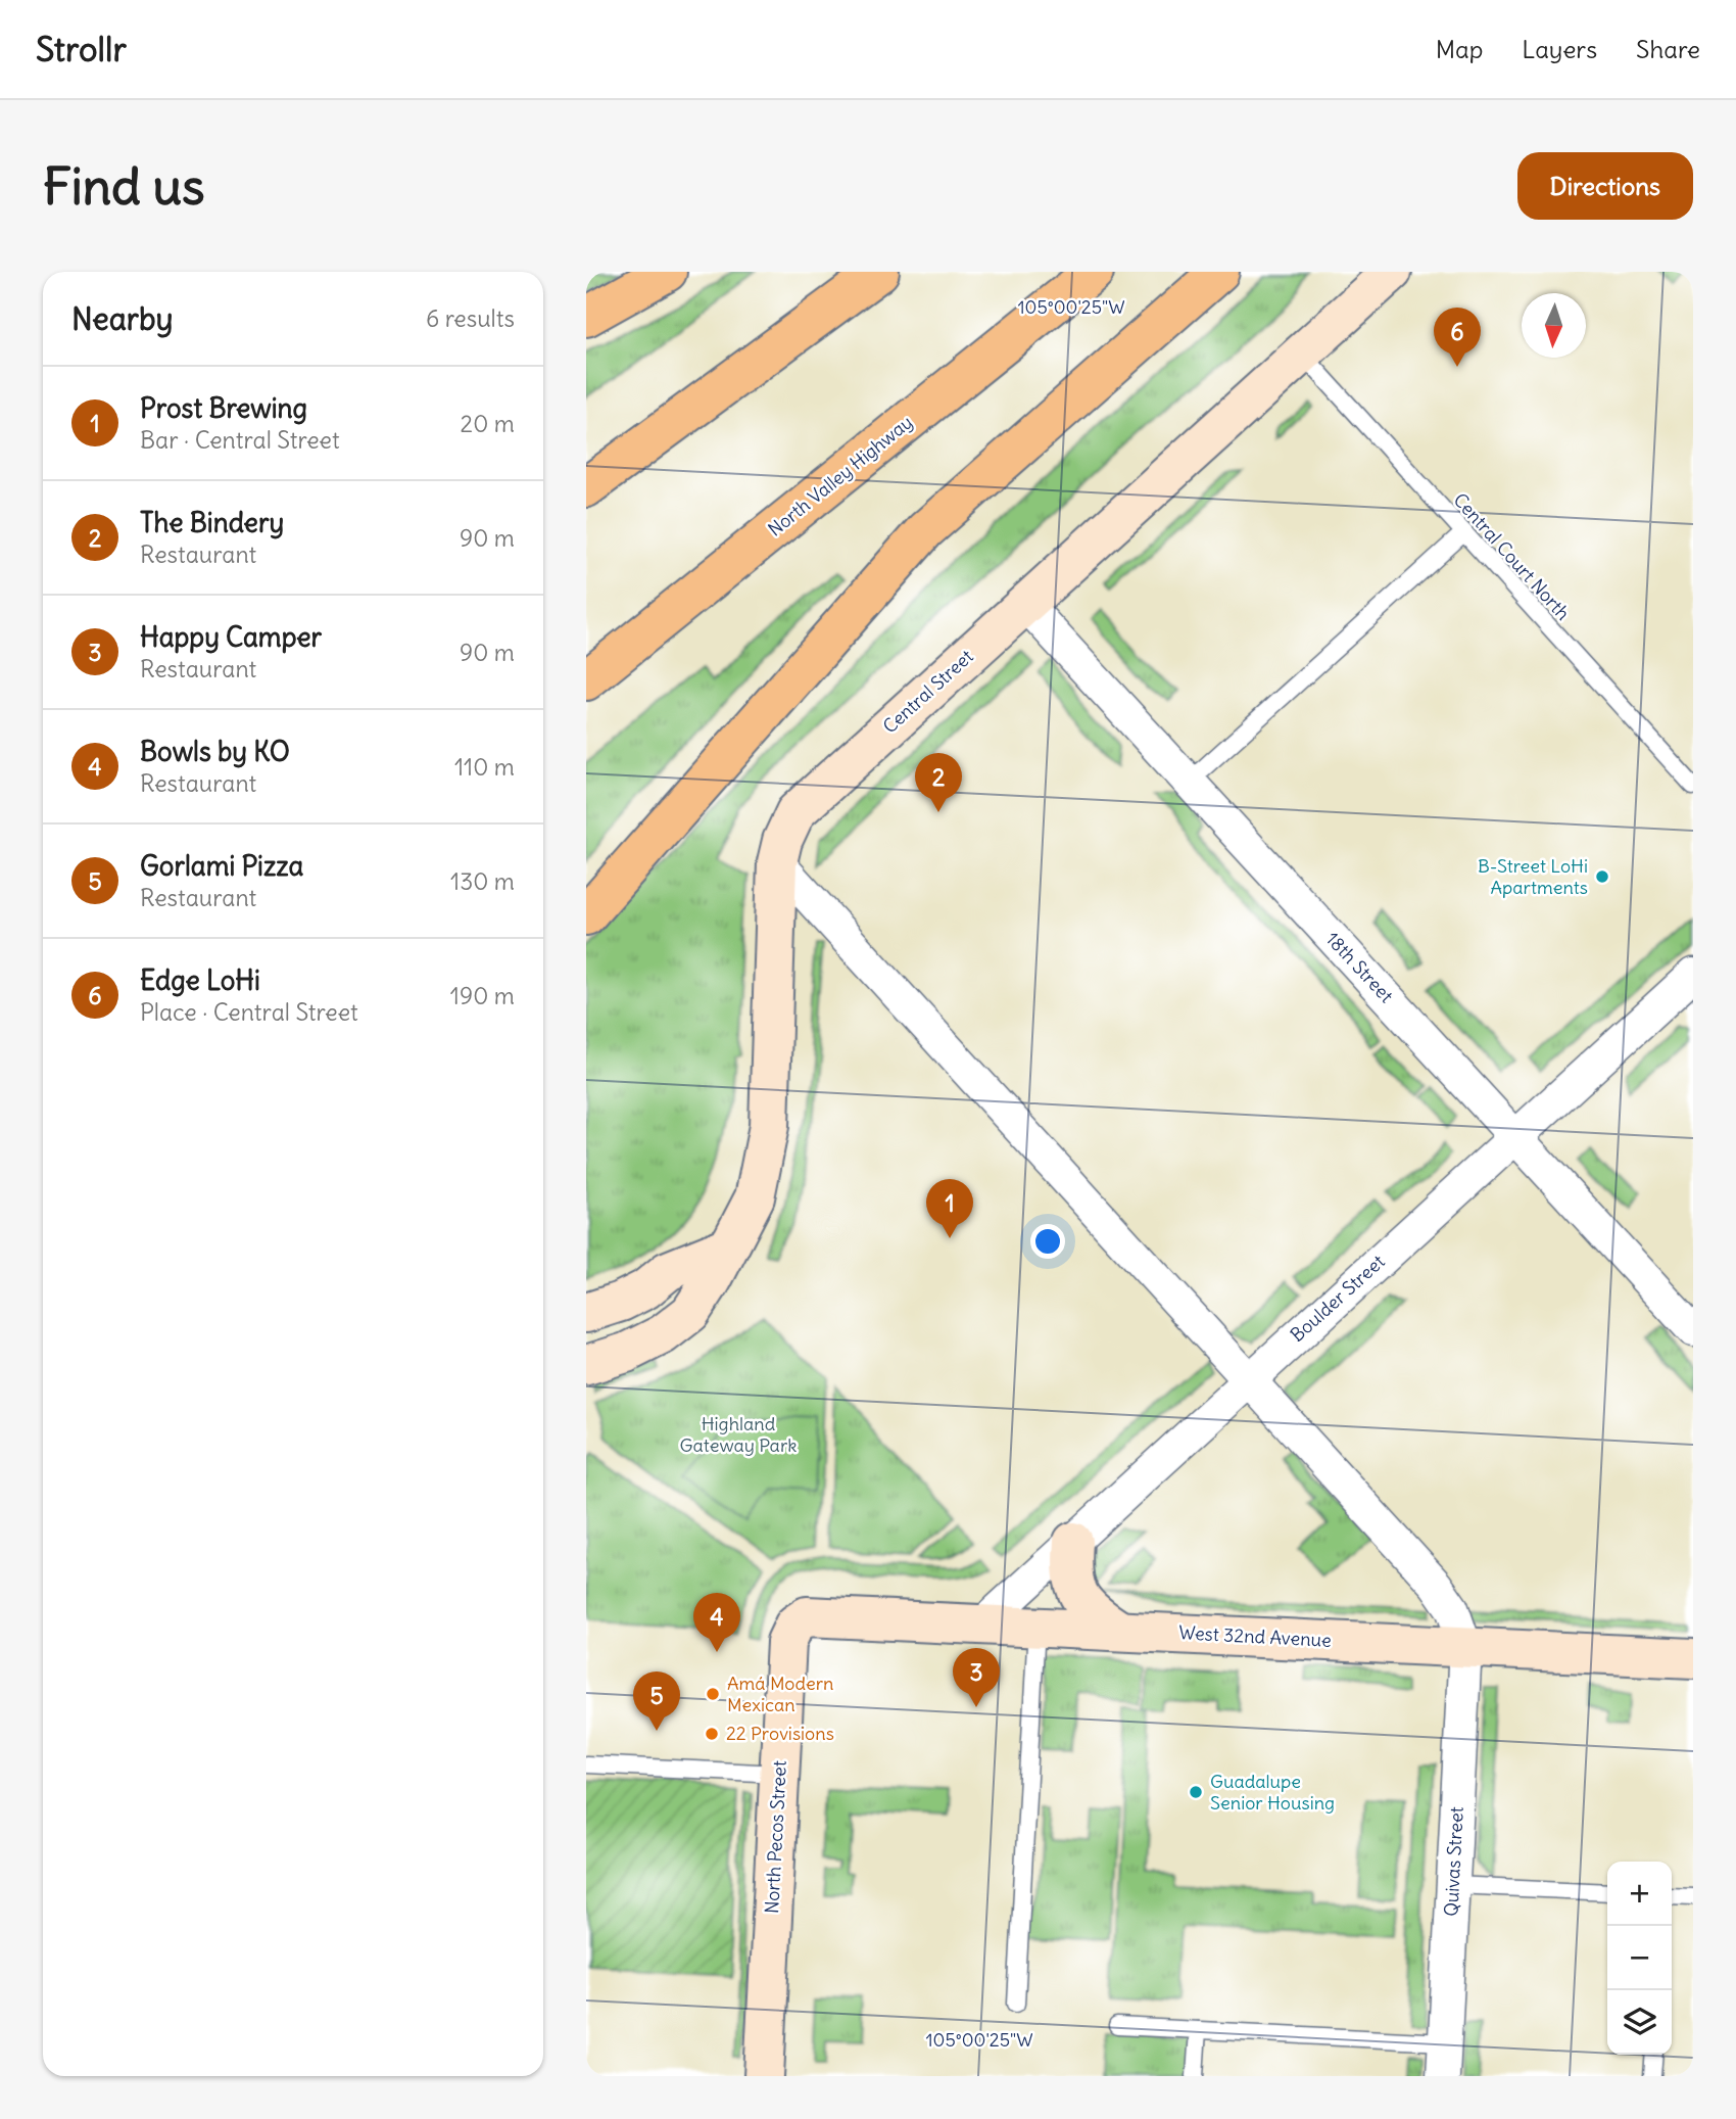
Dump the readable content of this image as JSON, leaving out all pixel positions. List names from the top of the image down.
{
  "streets": {
    "highway": ["North Valley Highway"],
    "main road": ["Central Street", "West 32nd Avenue", "North Pecos Street"],
    "street": ["18th Street", "Boulder Street", "Quivas Street"],
    "lane": ["Central Court North"]
  },
  "crossings": [
    ["Central Court North", "Central Street"],
    ["Central Street", "18th Street"],
    ["18th Street", "Boulder Street"],
    ["Boulder Street", "West 32nd Avenue"],
    ["West 32nd Avenue", "North Pecos Street"],
    ["West 32nd Avenue", "Quivas Street"]
  ],
  "parks": ["Highland Gateway Park"],
  "places": [
    "B-Street LoHi Apartments",
    "Amá Modern Mexican",
    "22 Provisions",
    "Guadalupe Senior Housing"
  ],
  "north": "bottom",
  "page": {
    "header": "Strollr",
    "nav": ["Map", "Layers", "Share"],
    "buttons": "Directions",
    "title": "Find us",
    "heading": ["Nearby", "6 results"],
    "pins": [
      "6",
      "2",
      "1",
      "4",
      "3",
      "5"
    ],
    "list": [
      {
        "mark": "1",
        "name": "Prost Brewing",
        "note": "Bar · Central Street",
        "value": "20 m"
      },
      {
        "mark": "2",
        "name": "The Bindery",
        "note": "Restaurant",
        "value": "90 m"
      },
      {
        "mark": "3",
        "name": "Happy Camper",
        "note": "Restaurant",
        "value": "90 m"
      },
      {
        "mark": "4",
        "name": "Bowls by KO",
        "note": "Restaurant",
        "value": "110 m"
      },
      {
        "mark": "5",
        "name": "Gorlami Pizza",
        "note": "Restaurant",
        "value": "130 m"
      },
      {
        "mark": "6",
        "name": "Edge LoHi",
        "note": "Place · Central Street",
        "value": "190 m"
      }
    ],
    "map_buttons": ["+", "−"]
  },
  "coordinates": ["105°00'25\"W"]
}
